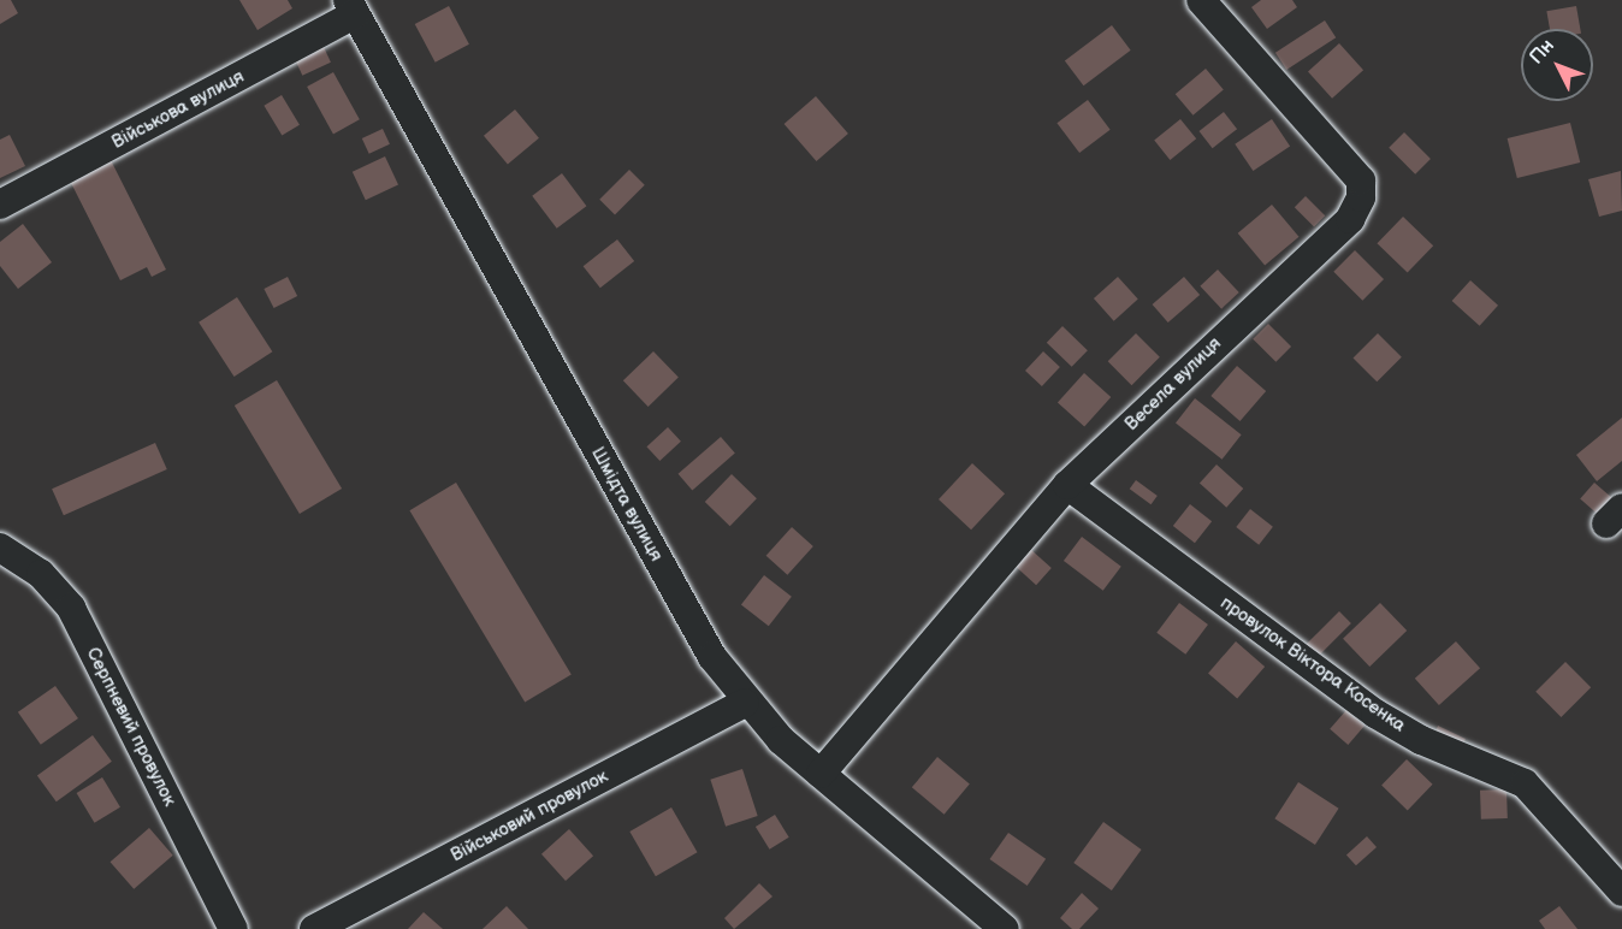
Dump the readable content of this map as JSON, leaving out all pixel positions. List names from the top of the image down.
{
  "streets": {
    "street": [
      "Військова вулиця",
      "Весела вулиця",
      "Шмідта вулиця",
      "провулок Віктора Косенка",
      "Серпневий провулок",
      "Військовий провулок"
    ]
  },
  "crossings": [
    ["Військова вулиця", "Шмідта вулиця"],
    ["Весела вулиця", "Шмідта вулиця"],
    ["Весела вулиця", "провулок Віктора Косенка"],
    ["Шмідта вулиця", "Військовий провулок"]
  ],
  "north": "top left"
}
